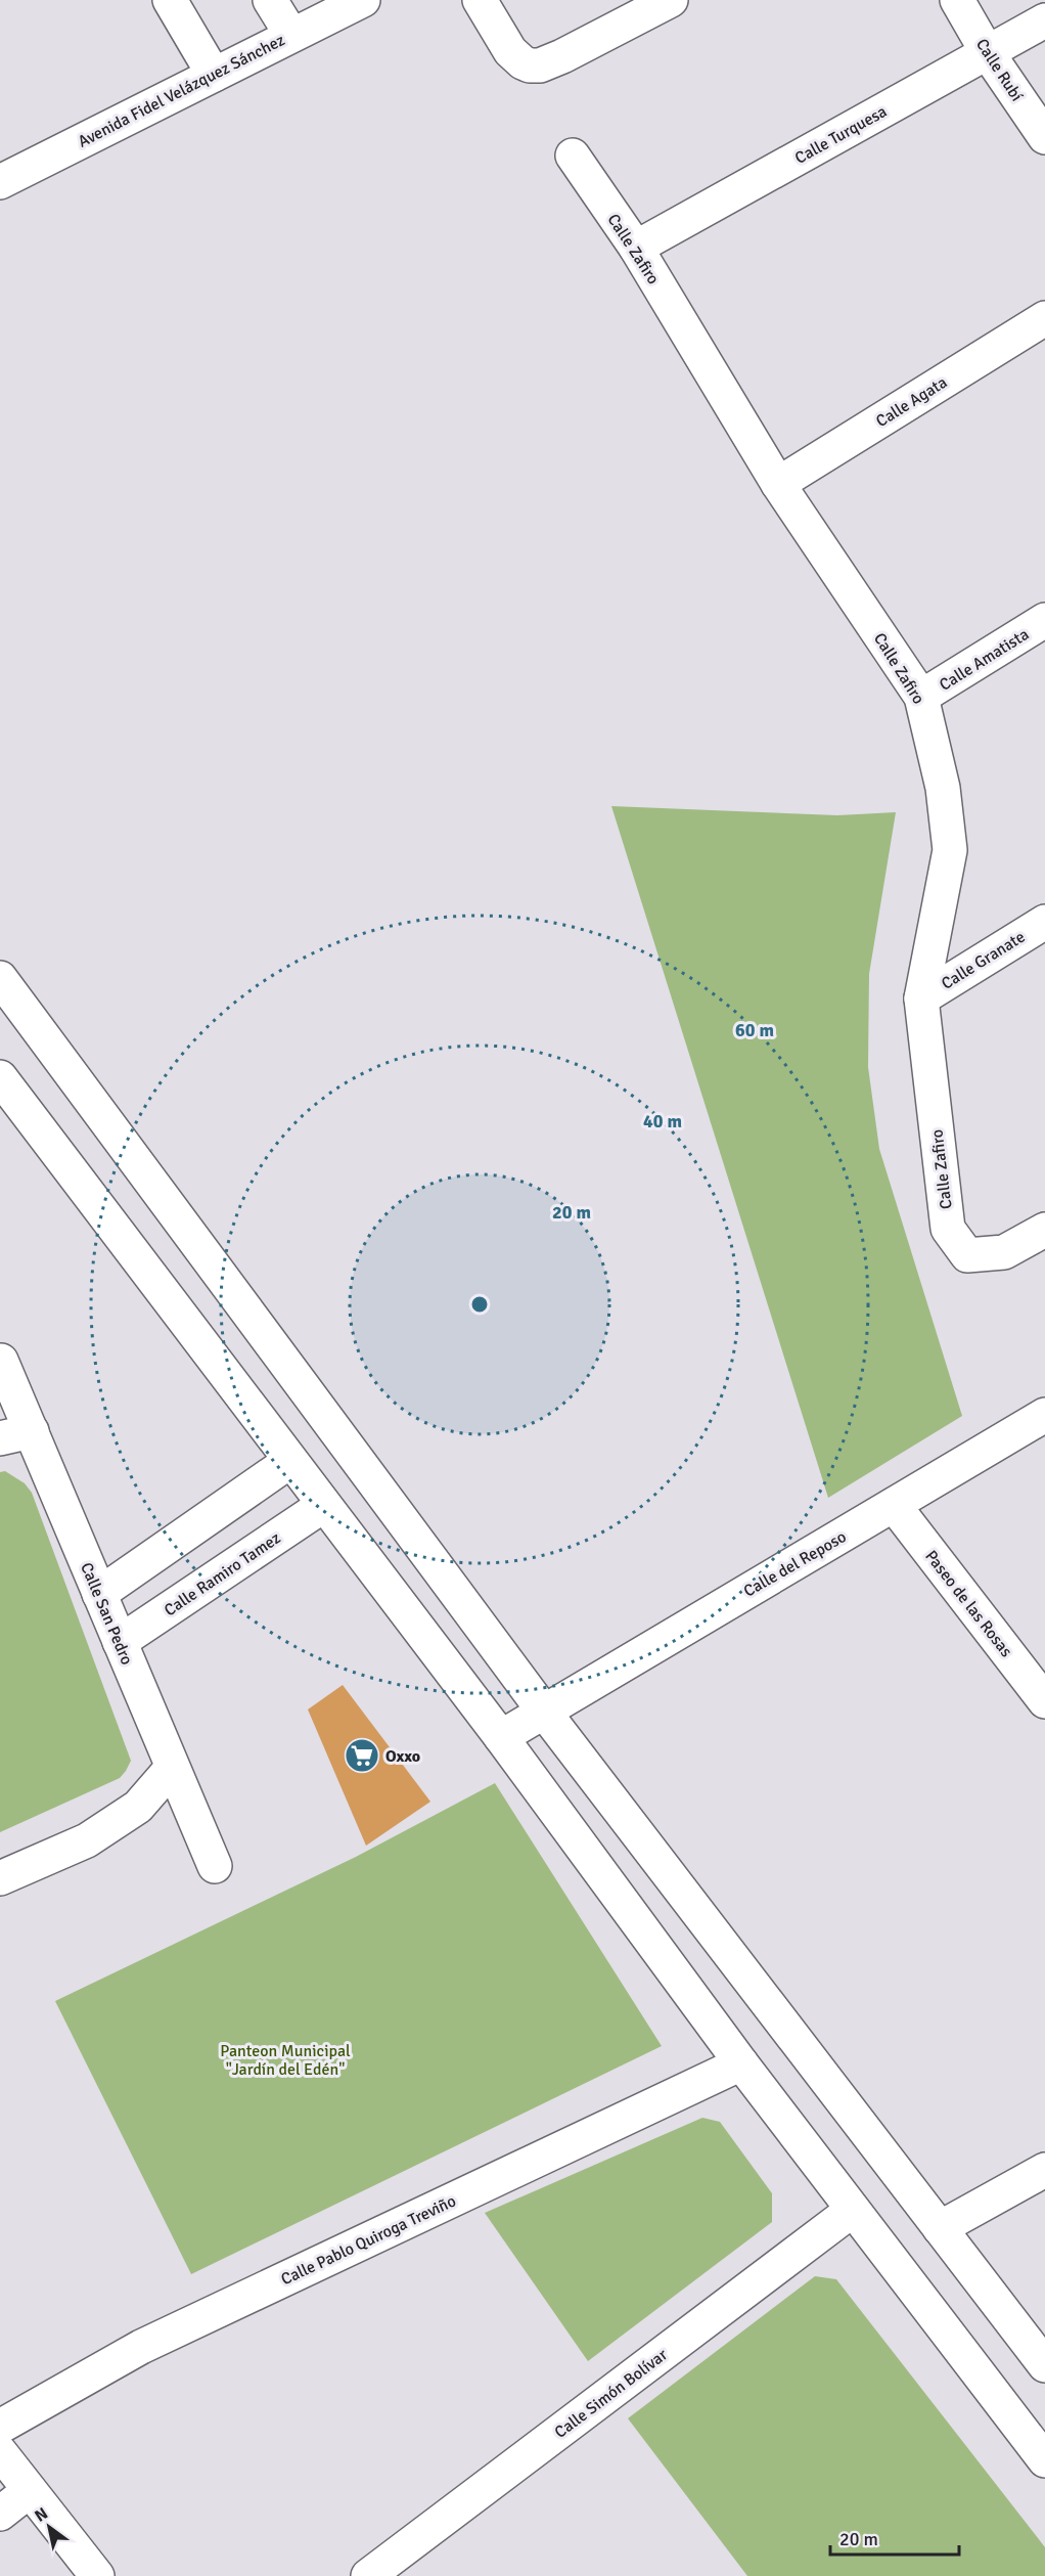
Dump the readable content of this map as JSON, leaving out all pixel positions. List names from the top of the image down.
{
  "streets": {
    "street": [
      "Calle Rubí",
      "Avenida Fidel Velázquez Sánchez",
      "Calle Turquesa",
      "Calle Zafiro",
      "Calle Agata",
      "Calle Amatista",
      "Calle Granate",
      "Calle del Reposo",
      "Calle Ramiro Tamez",
      "Paseo de las Rosas",
      "Calle San Pedro",
      "Calle Pablo Quiroga Treviño",
      "Calle Simón Bolívar"
    ]
  },
  "crossings": [
    ["Calle Rubí", "Calle Turquesa"],
    ["Calle Turquesa", "Calle Zafiro"],
    ["Calle Zafiro", "Calle Agata"],
    ["Calle Zafiro", "Calle Amatista"],
    ["Calle Zafiro", "Calle Granate"],
    ["Calle del Reposo", "Paseo de las Rosas"],
    ["Calle Ramiro Tamez", "Calle San Pedro"]
  ],
  "parks": ["Panteon Municipal \"Jardín del Edén\""],
  "places": {
    "supermarket": ["Oxxo"]
  },
  "scale_bar": "20 m",
  "north": "top left",
  "rings": ["60 m", "40 m", "20 m"]
}
